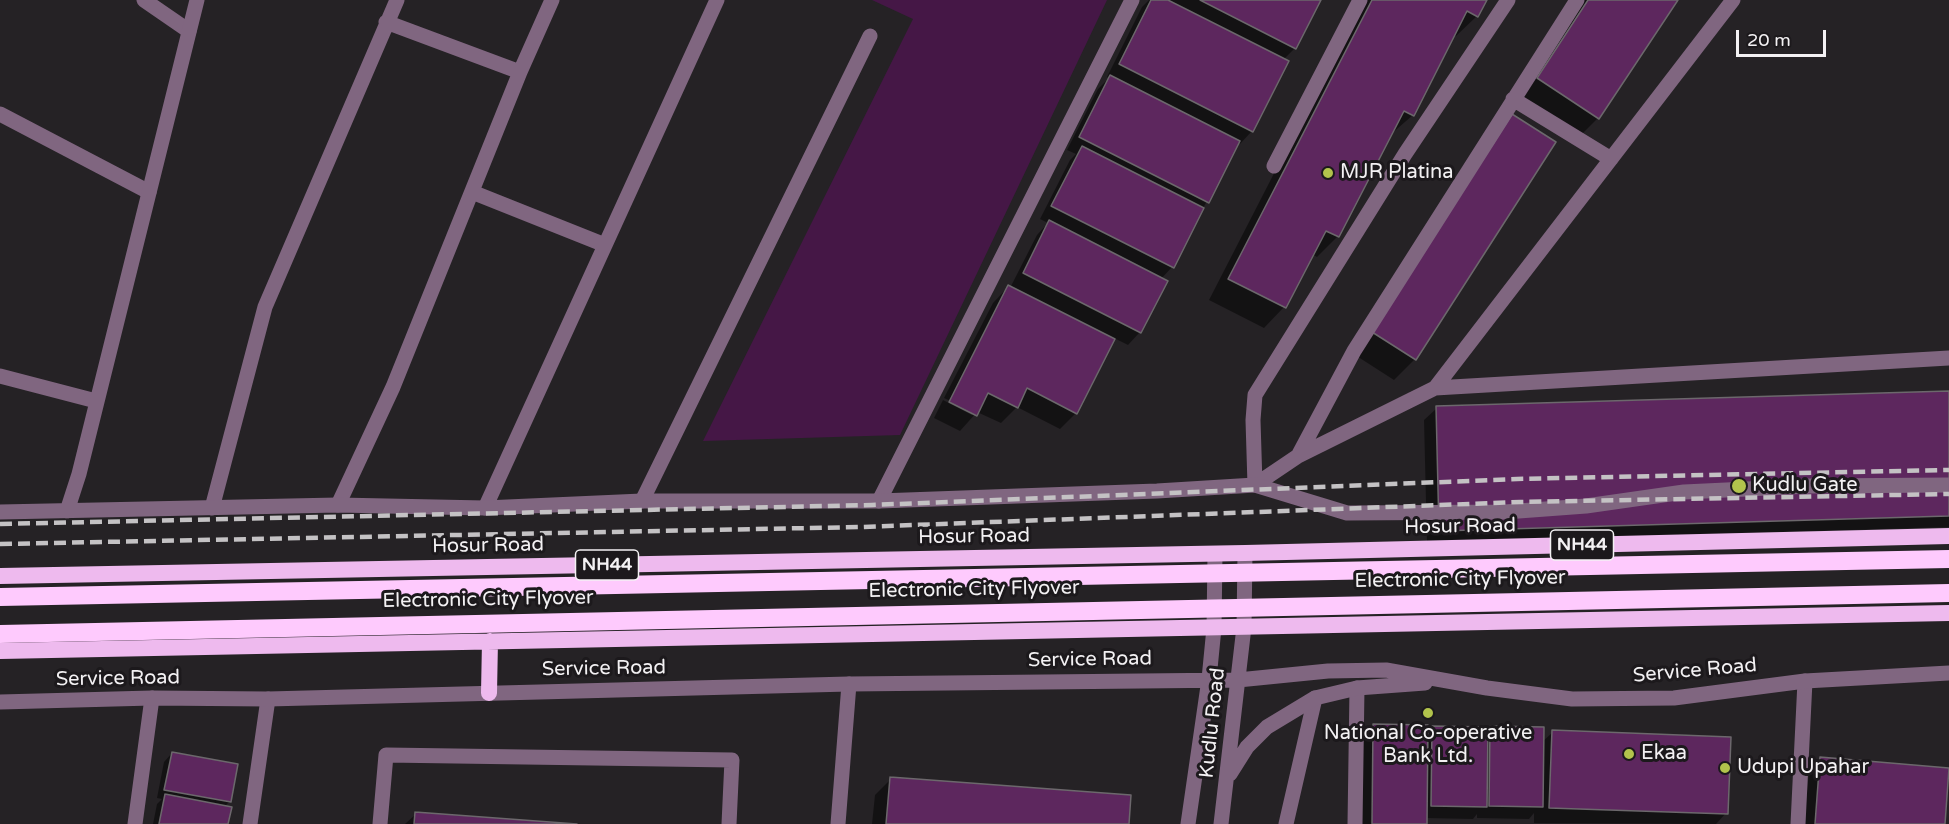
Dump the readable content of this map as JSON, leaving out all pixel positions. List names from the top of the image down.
{
  "streets": {
    "highway": ["Hosur Road", "NH44", "Electronic City Flyover"],
    "street": ["Service Road", "Kudlu Road"]
  },
  "crossings": [
    ["Hosur Road", "Kudlu Road"],
    ["Service Road", "Kudlu Road"]
  ],
  "places": [
    "MJR Platina",
    "Kudlu Gate",
    "National Co-operative Bank Ltd.",
    "Ekaa",
    "Udupi Upahar"
  ],
  "scale_bar": "20 m"
}
